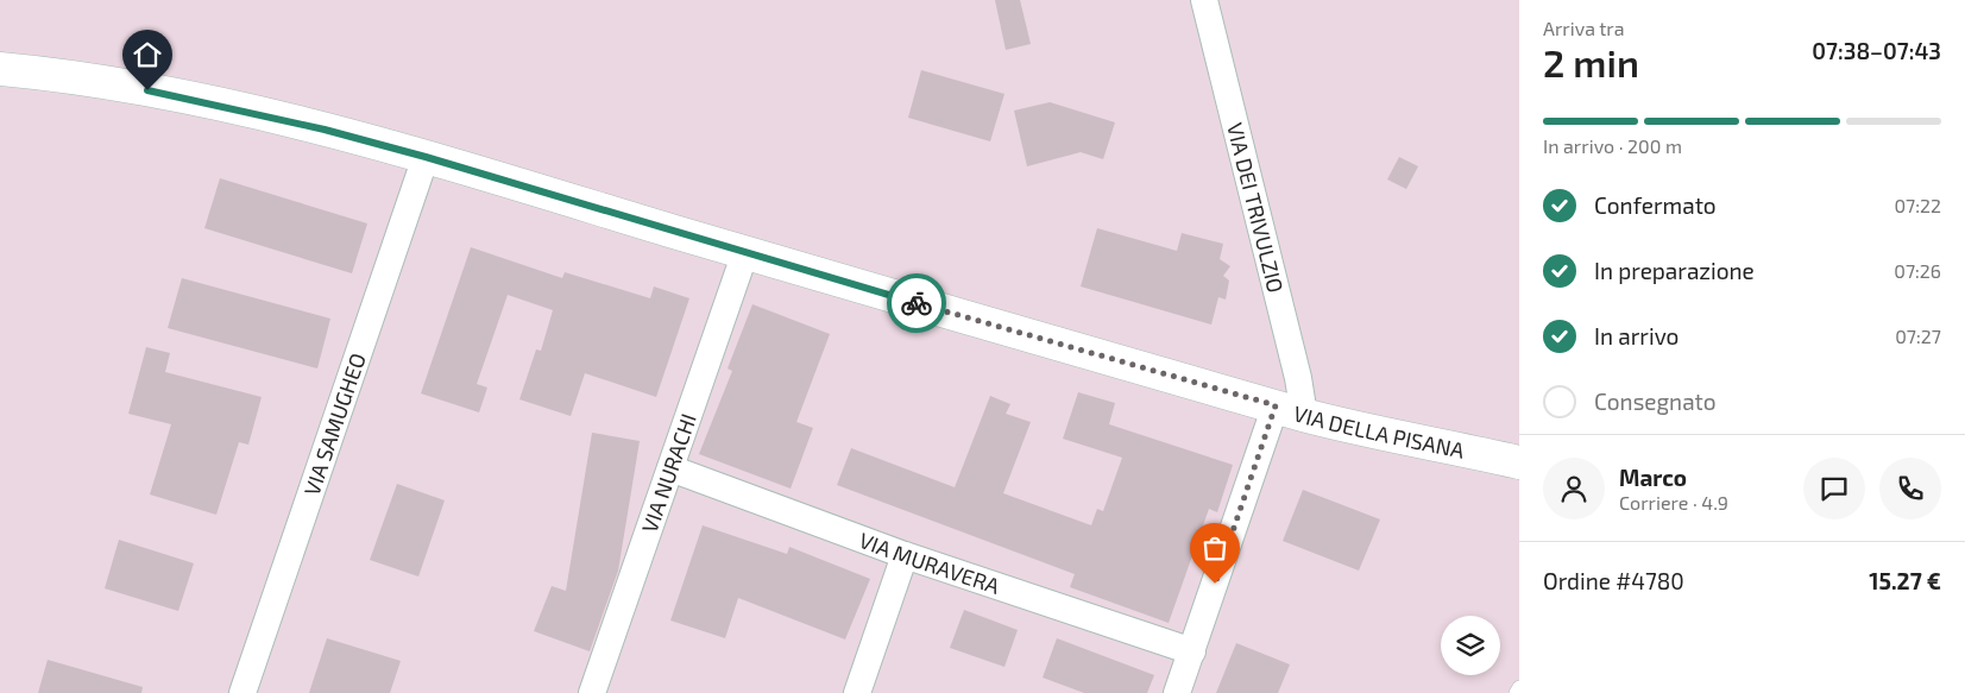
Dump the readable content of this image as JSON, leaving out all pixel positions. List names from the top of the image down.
{
  "streets": {
    "main road": ["VIA DELLA PISANA"],
    "street": [
      "VIA DEI TRIVULZIO",
      "VIA SAMUGHEO",
      "VIA NURACHI",
      "VIA MURAVERA"
    ]
  },
  "crossings": [
    ["VIA DEI TRIVULZIO", "VIA DELLA PISANA"],
    ["VIA SAMUGHEO", "VIA DELLA PISANA"],
    ["VIA DELLA PISANA", "VIA NURACHI"],
    ["VIA NURACHI", "VIA MURAVERA"]
  ],
  "page": {
    "heading": ["2 min", "Arriva tra", "07:38–07:43"],
    "panel": [
      "Marco",
      "Corriere · 4.9",
      "Ordine #4780",
      "15.27 €"
    ],
    "bar": "In arrivo · 200 m",
    "list": [
      ["Confermato", "07:22"],
      ["In preparazione", "07:26"],
      ["In arrivo", "07:27"],
      "Consegnato"
    ]
  }
}
